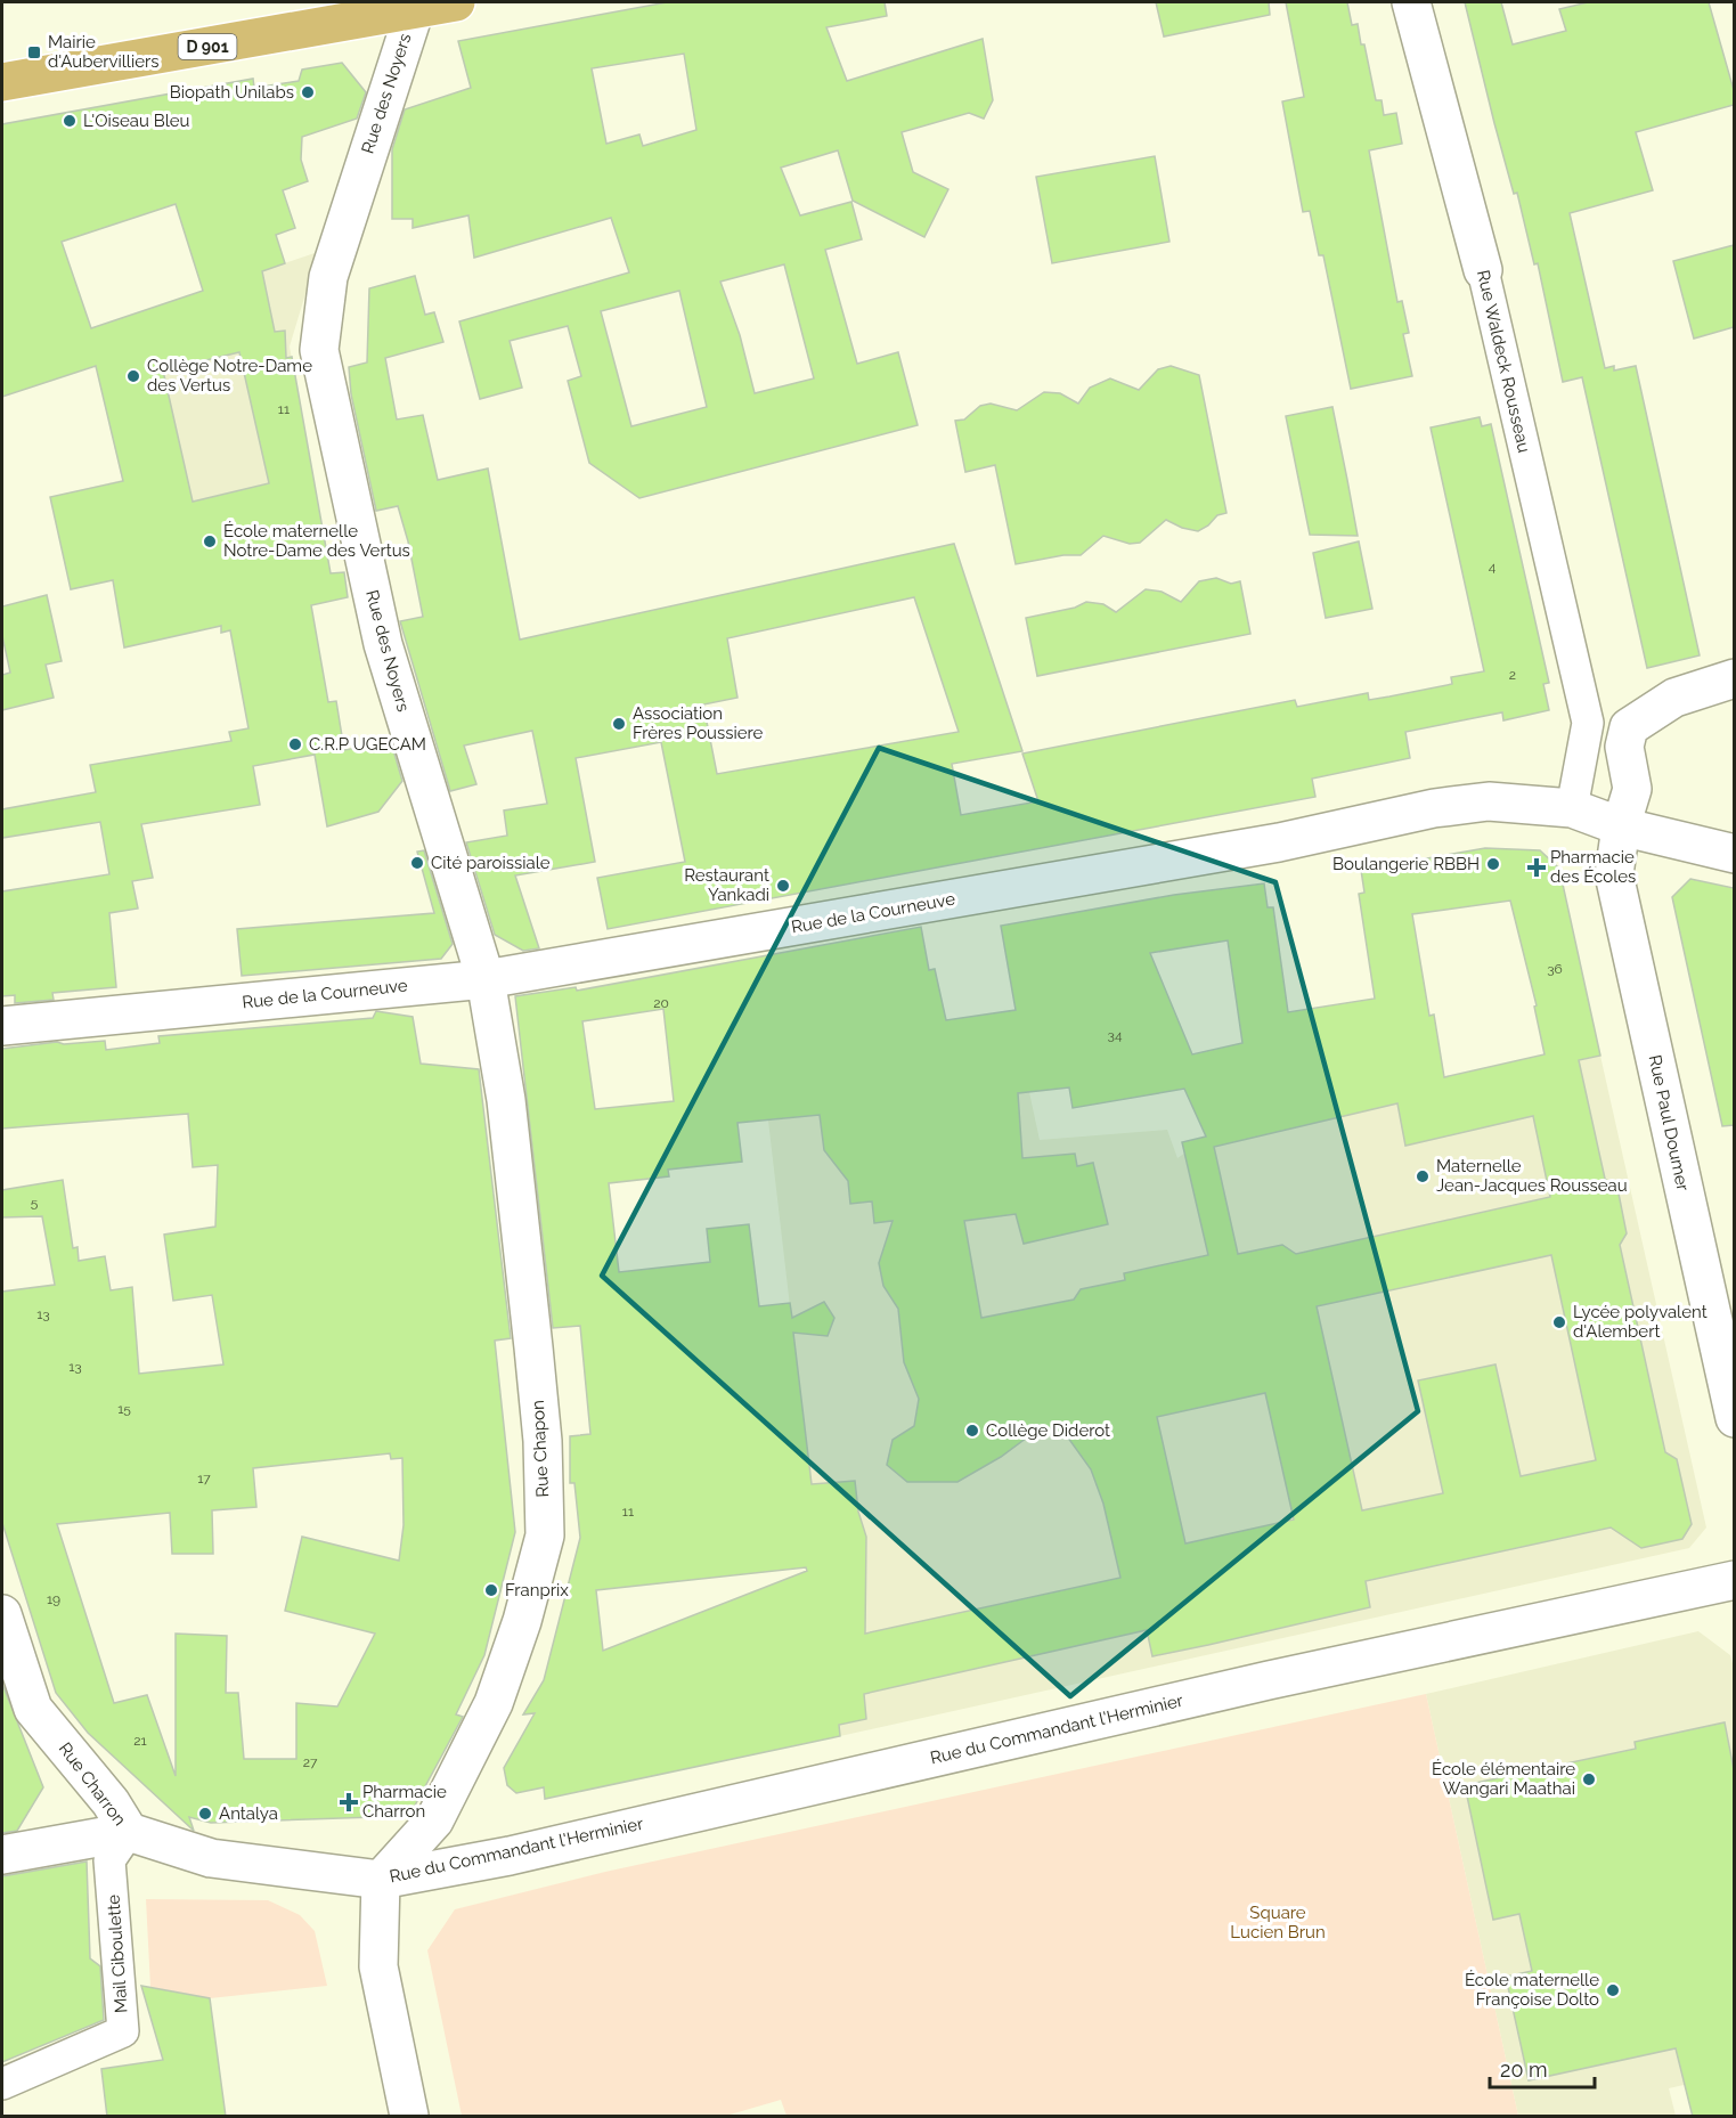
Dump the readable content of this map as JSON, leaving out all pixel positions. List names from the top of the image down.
{
  "streets": {
    "main road": ["D 901"],
    "street": [
      "Rue des Noyers",
      "Rue Waldeck Rousseau",
      "Rue de la Courneuve",
      "Rue Paul Doumer",
      "Rue Chapon",
      "Rue du Commandant l'Herminier",
      "Rue Charron",
      "Mail Ciboulette"
    ]
  },
  "crossings": [
    ["D 901", "Rue des Noyers"],
    ["Rue des Noyers", "Rue de la Courneuve"],
    ["Rue des Noyers", "Rue Chapon"],
    ["Rue Waldeck Rousseau", "Rue de la Courneuve"],
    ["Rue Waldeck Rousseau", "Rue Paul Doumer"],
    ["Rue de la Courneuve", "Rue Paul Doumer"],
    ["Rue de la Courneuve", "Rue Chapon"],
    ["Rue Chapon", "Rue du Commandant l'Herminier"],
    ["Rue Chapon", "Rue Charron"],
    ["Rue du Commandant l'Herminier", "Rue Charron"],
    ["Rue Charron", "Mail Ciboulette"]
  ],
  "parks": ["Square Lucien Brun"],
  "places": {
    "transit": ["Mairie d'Aubervilliers"],
    "other": [
      "Biopath Unilabs",
      "L'Oiseau Bleu",
      "Collège Notre-Dame des Vertus",
      "École maternelle Notre-Dame des Vertus",
      "Association Frères Poussiere",
      "C.R.P UGECAM",
      "Cité paroissiale",
      "Boulangerie RBBH",
      "Restaurant Yankadi",
      "Maternelle Jean-Jacques Rousseau",
      "Lycée polyvalent d'Alembert",
      "Collège Diderot",
      "Franprix",
      "École élémentaire Wangari Maathai",
      "Antalya",
      "École maternelle Françoise Dolto"
    ],
    "health": ["Pharmacie des Écoles", "Pharmacie Charron"]
  },
  "house_numbers": [
    "11",
    "4",
    "2",
    "36",
    "20",
    "34",
    "5",
    "13",
    "13",
    "15",
    "17",
    "11",
    "19",
    "21",
    "27"
  ],
  "scale_bar": "20 m"
}
